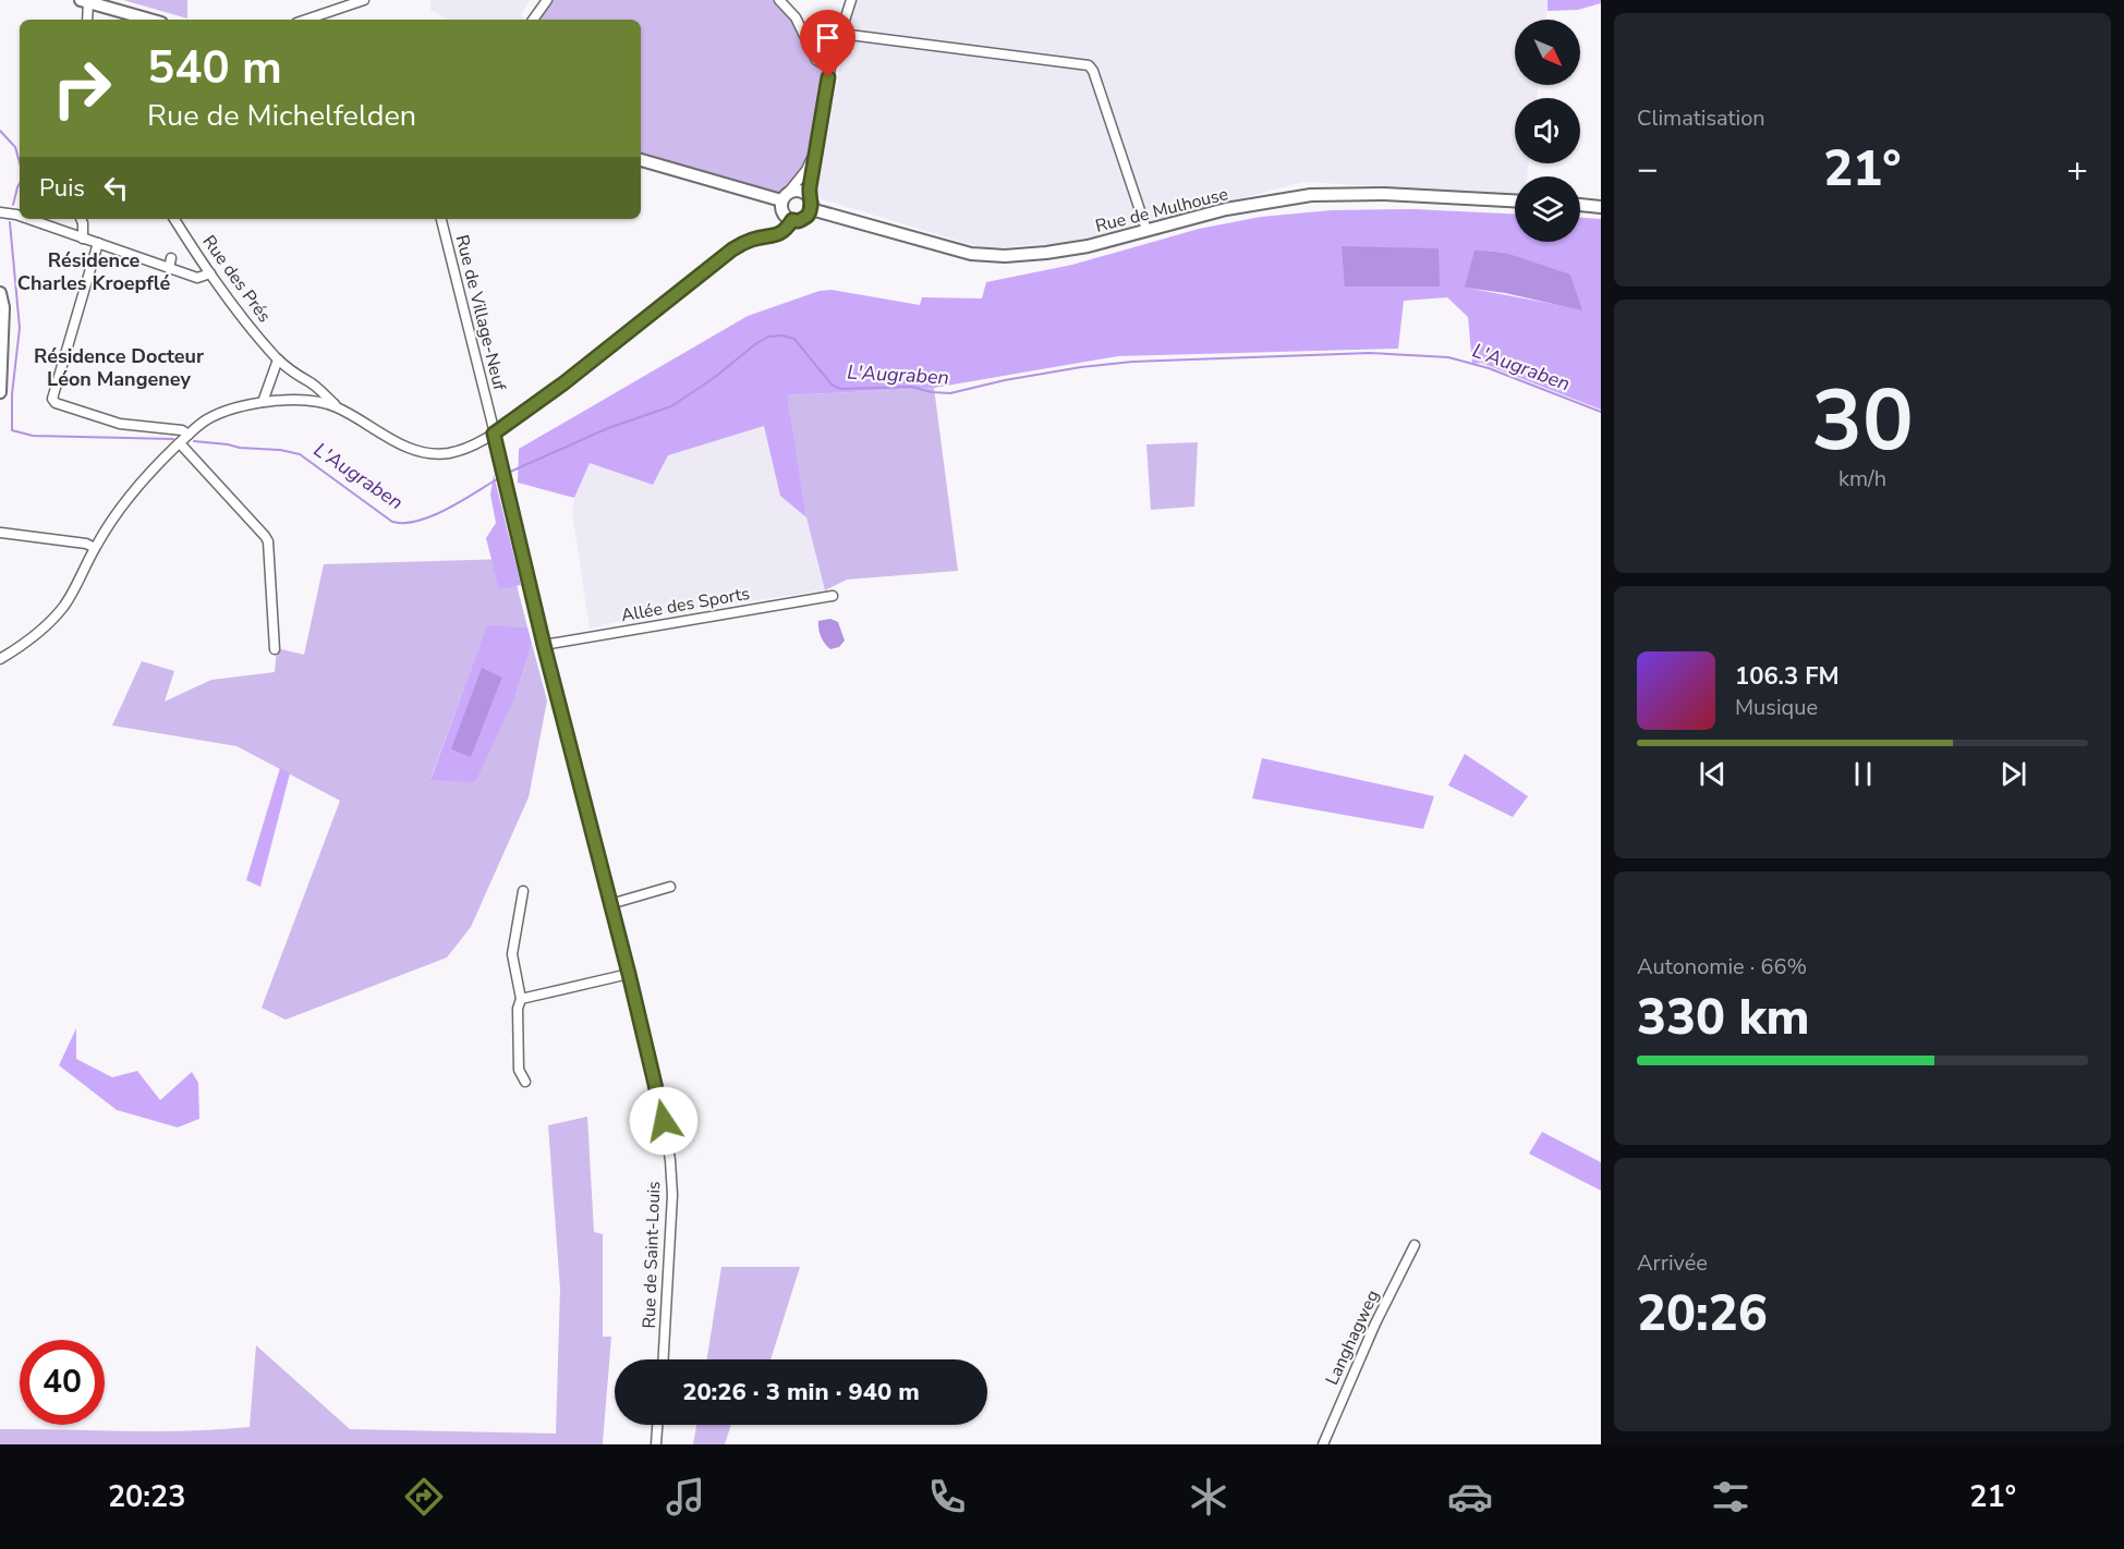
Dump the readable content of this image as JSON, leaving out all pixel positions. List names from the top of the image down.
{
  "streets": {
    "main road": ["Rue de Mulhouse"],
    "street": [
      "Rue des Prés",
      "Rue de Village-Neuf",
      "Allée des Sports",
      "Rue de Saint-Louis",
      "Langhagweg"
    ]
  },
  "crossings": [
    ["Rue de Village-Neuf", "Allée des Sports"],
    ["Rue de Village-Neuf", "Rue de Saint-Louis"]
  ],
  "districts": ["Résidence Charles Kroepflé", "Résidence Docteur Léon Mangeney"],
  "water": ["L'Augraben"],
  "north": "bottom right",
  "page": {
    "tile": [
      "Climatisation",
      ["30", "km/h"],
      ["Autonomie · 66%", "330 km"],
      ["Arrivée", "20:26"]
    ],
    "turn": ["540 m", "Rue de Michelfelden"],
    "heat": ["−", "21°", "+"],
    "then": "Puis",
    "song": ["106.3 FM", "Musique"],
    "limit": "40",
    "trip": "20:26 · 3 min · 940 m",
    "tabs": ["20:23", "21°"]
  }
}
